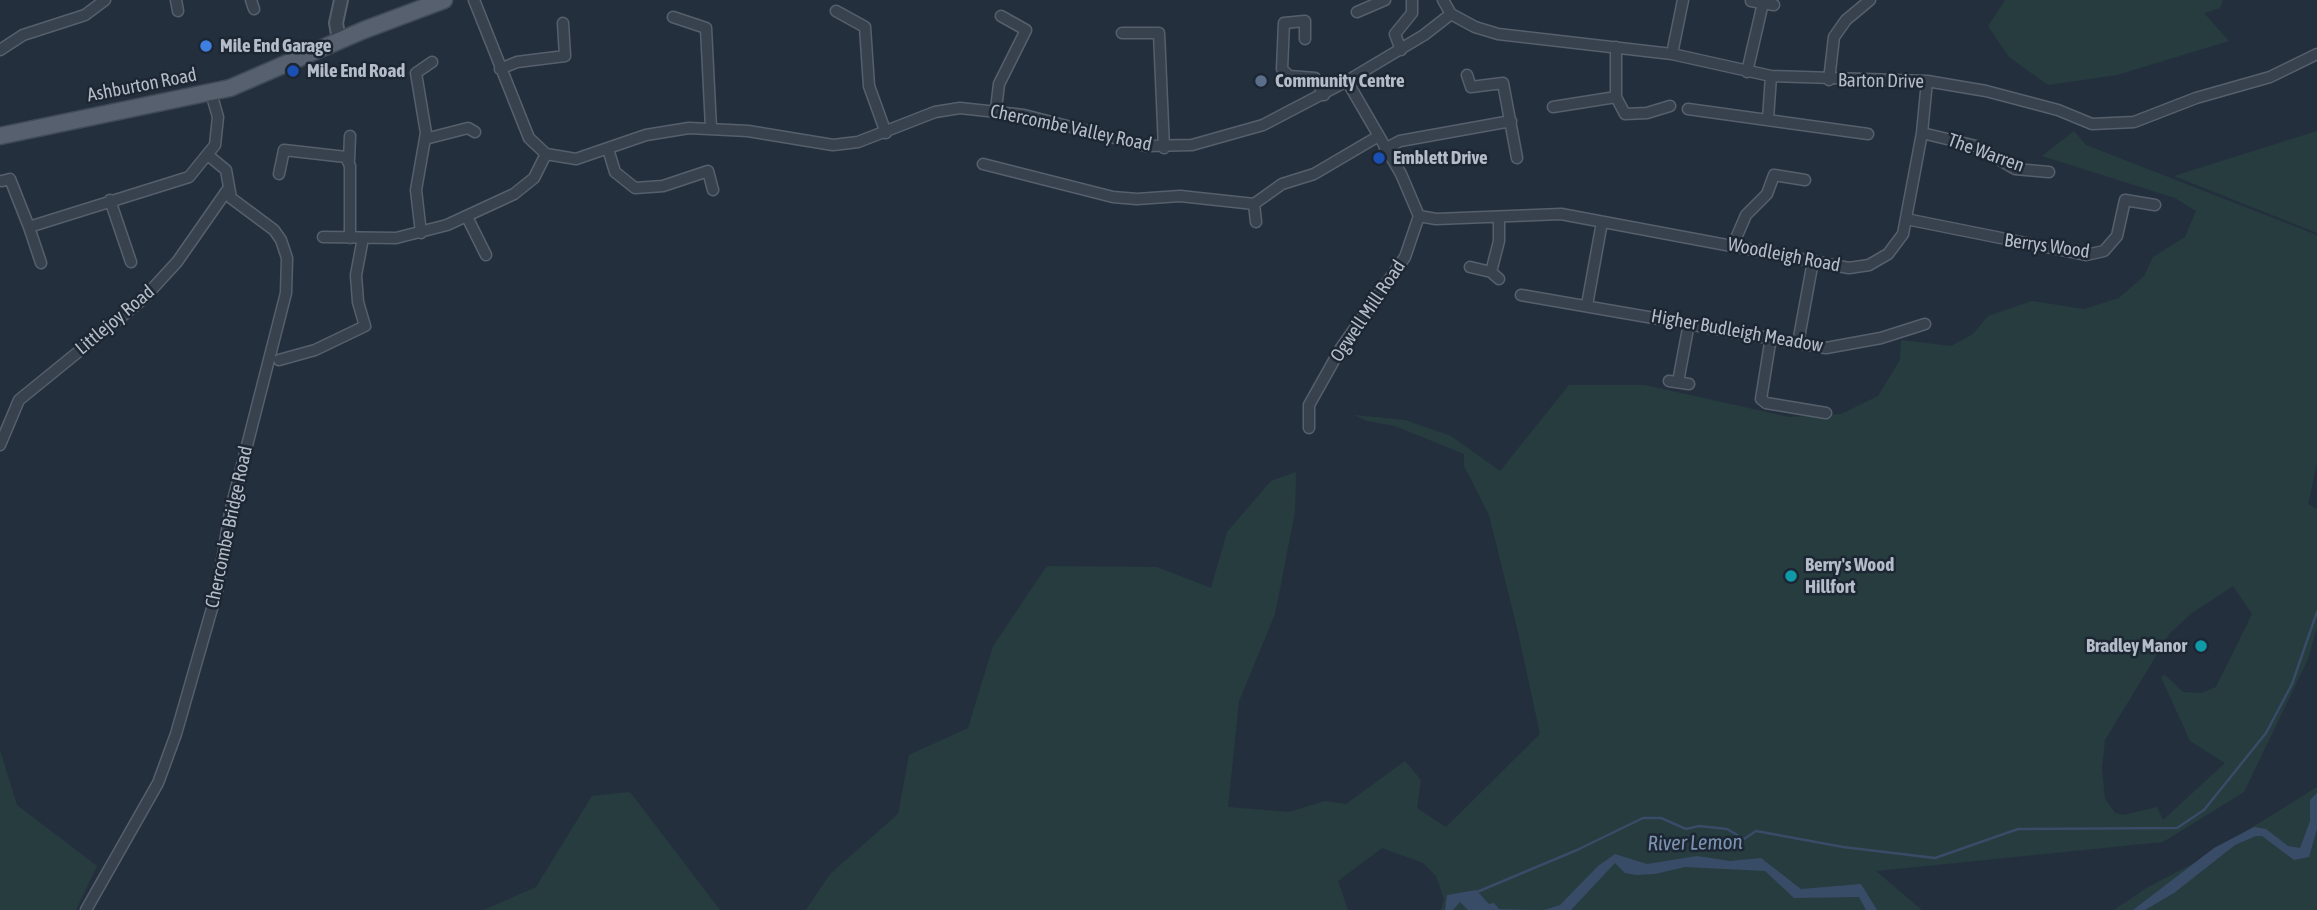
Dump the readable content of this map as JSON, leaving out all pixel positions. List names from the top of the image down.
{
  "streets": {
    "main road": ["Ashburton Road"],
    "street": [
      "Barton Drive",
      "Chercombe Valley Road",
      "The Warren",
      "Berrys Wood",
      "Woodleigh Road",
      "Ogwell Mill Road",
      "Littlejoy Road",
      "Higher Budleigh Meadow",
      "Chercombe Bridge Road"
    ]
  },
  "crossings": [
    ["Barton Drive", "Woodleigh Road"],
    ["The Warren", "Woodleigh Road"],
    ["Berrys Wood", "Woodleigh Road"],
    ["Woodleigh Road", "Ogwell Mill Road"],
    ["Littlejoy Road", "Chercombe Bridge Road"]
  ],
  "water": ["River Lemon"],
  "places": [
    "Mile End Garage",
    "Mile End Road",
    "Community Centre",
    "Emblett Drive",
    "Berry's Wood Hillfort",
    "Bradley Manor"
  ]
}
